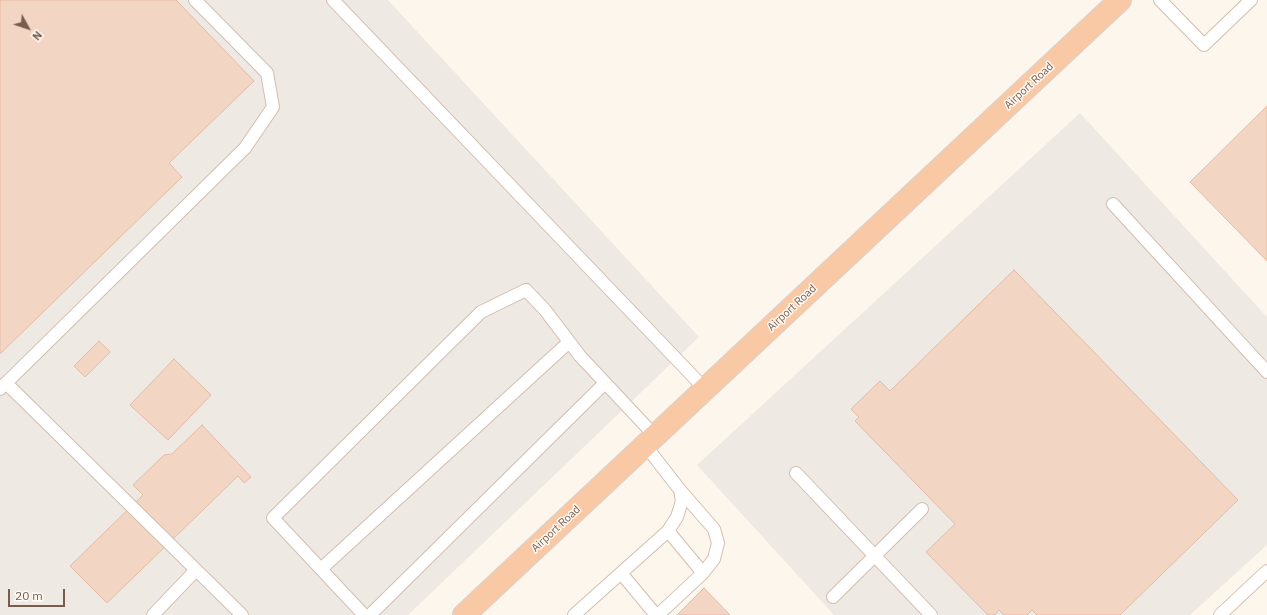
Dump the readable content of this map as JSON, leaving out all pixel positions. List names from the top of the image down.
{
  "streets": {
    "highway": ["Airport Road"]
  },
  "scale_bar": "20 m",
  "north": "bottom right"
}
